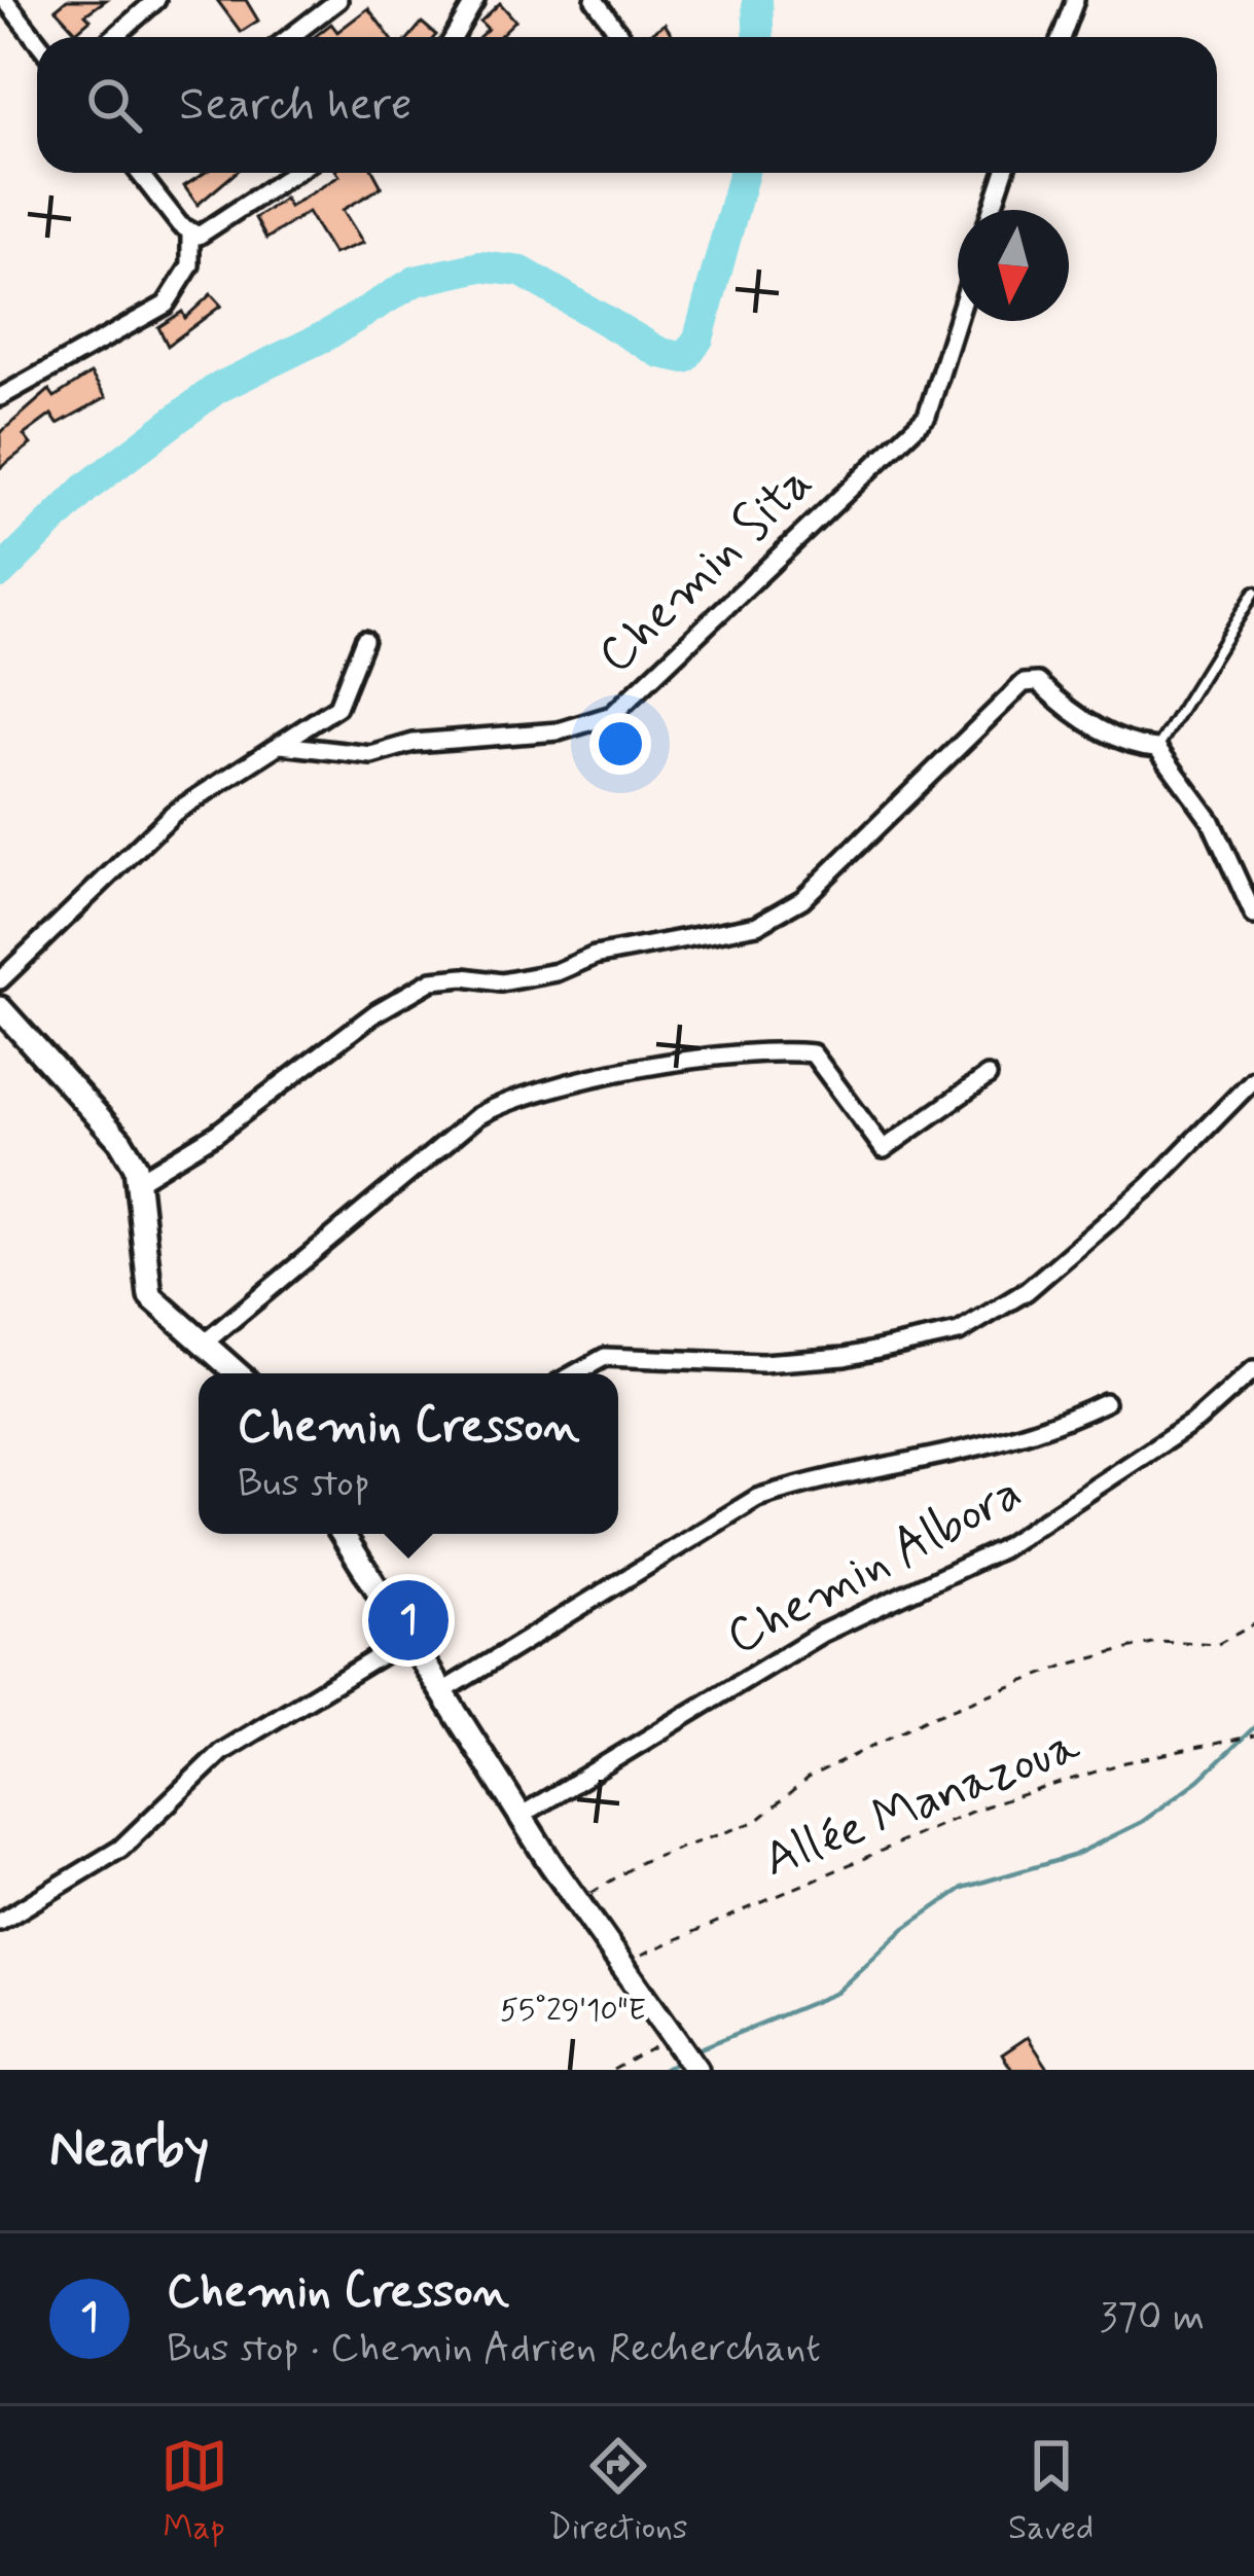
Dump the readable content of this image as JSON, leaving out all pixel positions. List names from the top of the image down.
{
  "streets": {
    "street": ["Chemin Sita", "Chemin Albora"],
    "path": ["Allée Manazoua"]
  },
  "north": "bottom",
  "page": {
    "search": "Search here",
    "popup": ["Chemin Cresson", "Bus stop"],
    "pins": "1",
    "heading": "Nearby",
    "list": [
      {
        "mark": "1",
        "name": "Chemin Cresson",
        "note": "Bus stop · Chemin Adrien Recherchant",
        "value": "370 m"
      }
    ],
    "nav": ["Map", "Directions", "Saved"]
  },
  "coordinates": ["55°29'10\"E"]
}
